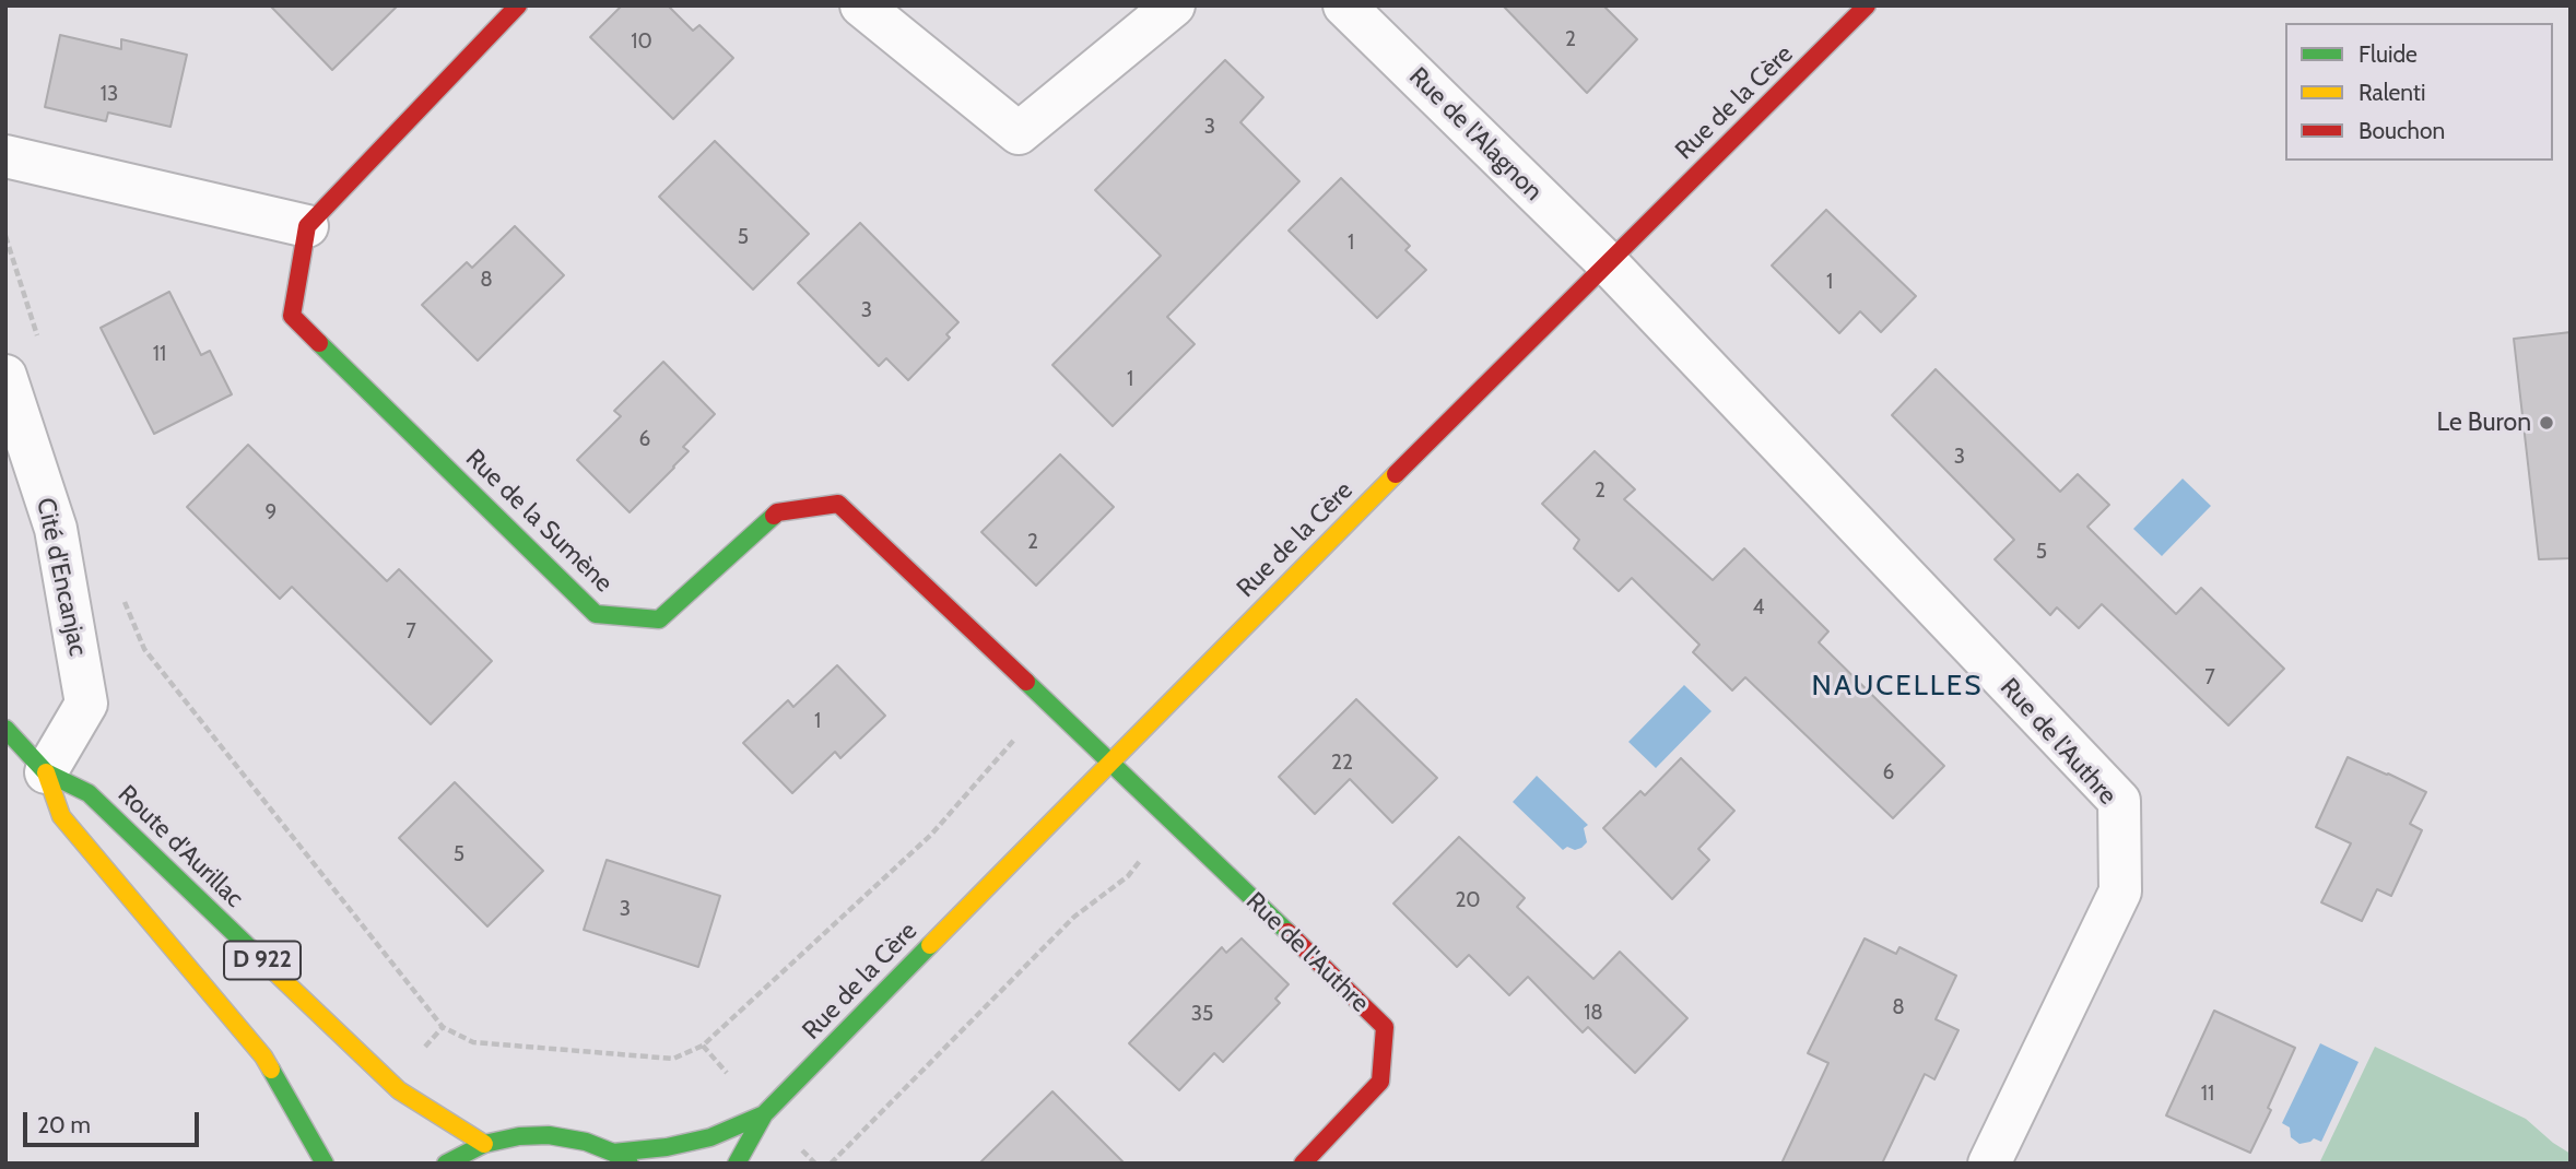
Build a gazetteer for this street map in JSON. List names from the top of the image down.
{
  "streets": {
    "street": [
      "Rue de la Cère",
      "Rue de l'Alagnon",
      "Rue de la Sumène",
      "Cité d'Encanjac",
      "Rue de l'Authre",
      "Route d'Aurillac",
      "D 922"
    ]
  },
  "crossings": [
    ["Rue de la Cère", "Rue de l'Alagnon"],
    ["Rue de la Cère", "Rue de la Sumène"],
    ["Rue de la Cère", "Rue de l'Authre"],
    ["Rue de l'Alagnon", "Rue de l'Authre"],
    ["Rue de la Sumène", "Rue de l'Authre"],
    ["Cité d'Encanjac", "Route d'Aurillac"]
  ],
  "districts": ["NAUCELLES"],
  "places": ["Le Buron"],
  "house_numbers": [
    "2",
    "10",
    "13",
    "3",
    "5",
    "1",
    "8",
    "1",
    "3",
    "11",
    "1",
    "6",
    "3",
    "2",
    "9",
    "2",
    "5",
    "4",
    "7",
    "7",
    "1",
    "22",
    "6",
    "5",
    "20",
    "3",
    "8",
    "18",
    "35",
    "11"
  ],
  "legend": ["Fluide", "Ralenti", "Bouchon"],
  "scale_bar": "20 m"
}
